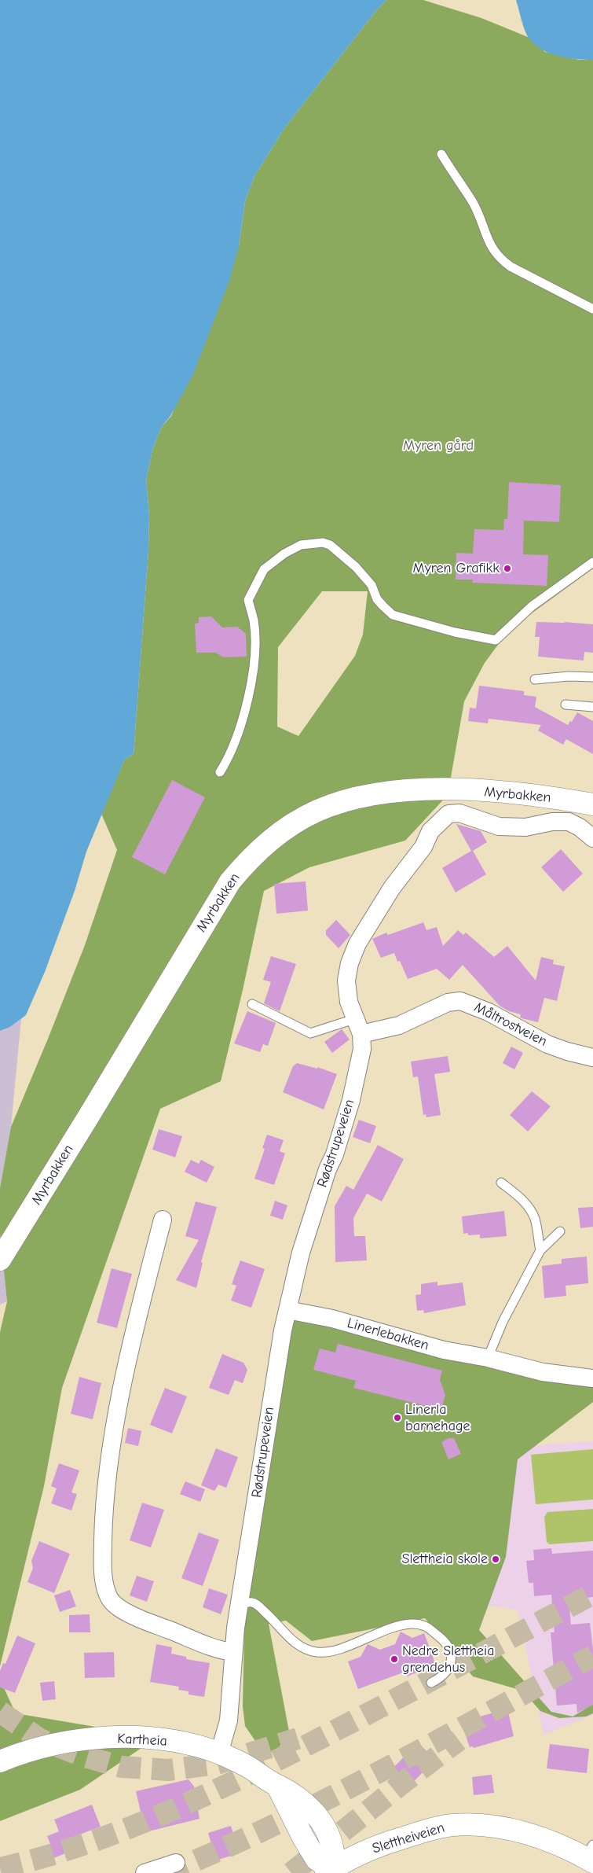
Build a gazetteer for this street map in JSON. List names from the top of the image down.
{
  "streets": {
    "street": [
      "Myrbakken",
      "Måltrostveien",
      "Rødstrupeveien",
      "Linerlebakken",
      "Kartheia",
      "Slettheiveien"
    ]
  },
  "crossings": [
    ["Måltrostveien", "Rødstrupeveien"],
    ["Rødstrupeveien", "Linerlebakken"],
    ["Rødstrupeveien", "Kartheia"],
    ["Kartheia", "Slettheiveien"]
  ],
  "parks": ["Myren gård"],
  "places": [
    "Myren Grafikk",
    "Linerla barnehage",
    "Slettheia skole",
    "Nedre Slettheia grendehus"
  ]
}
